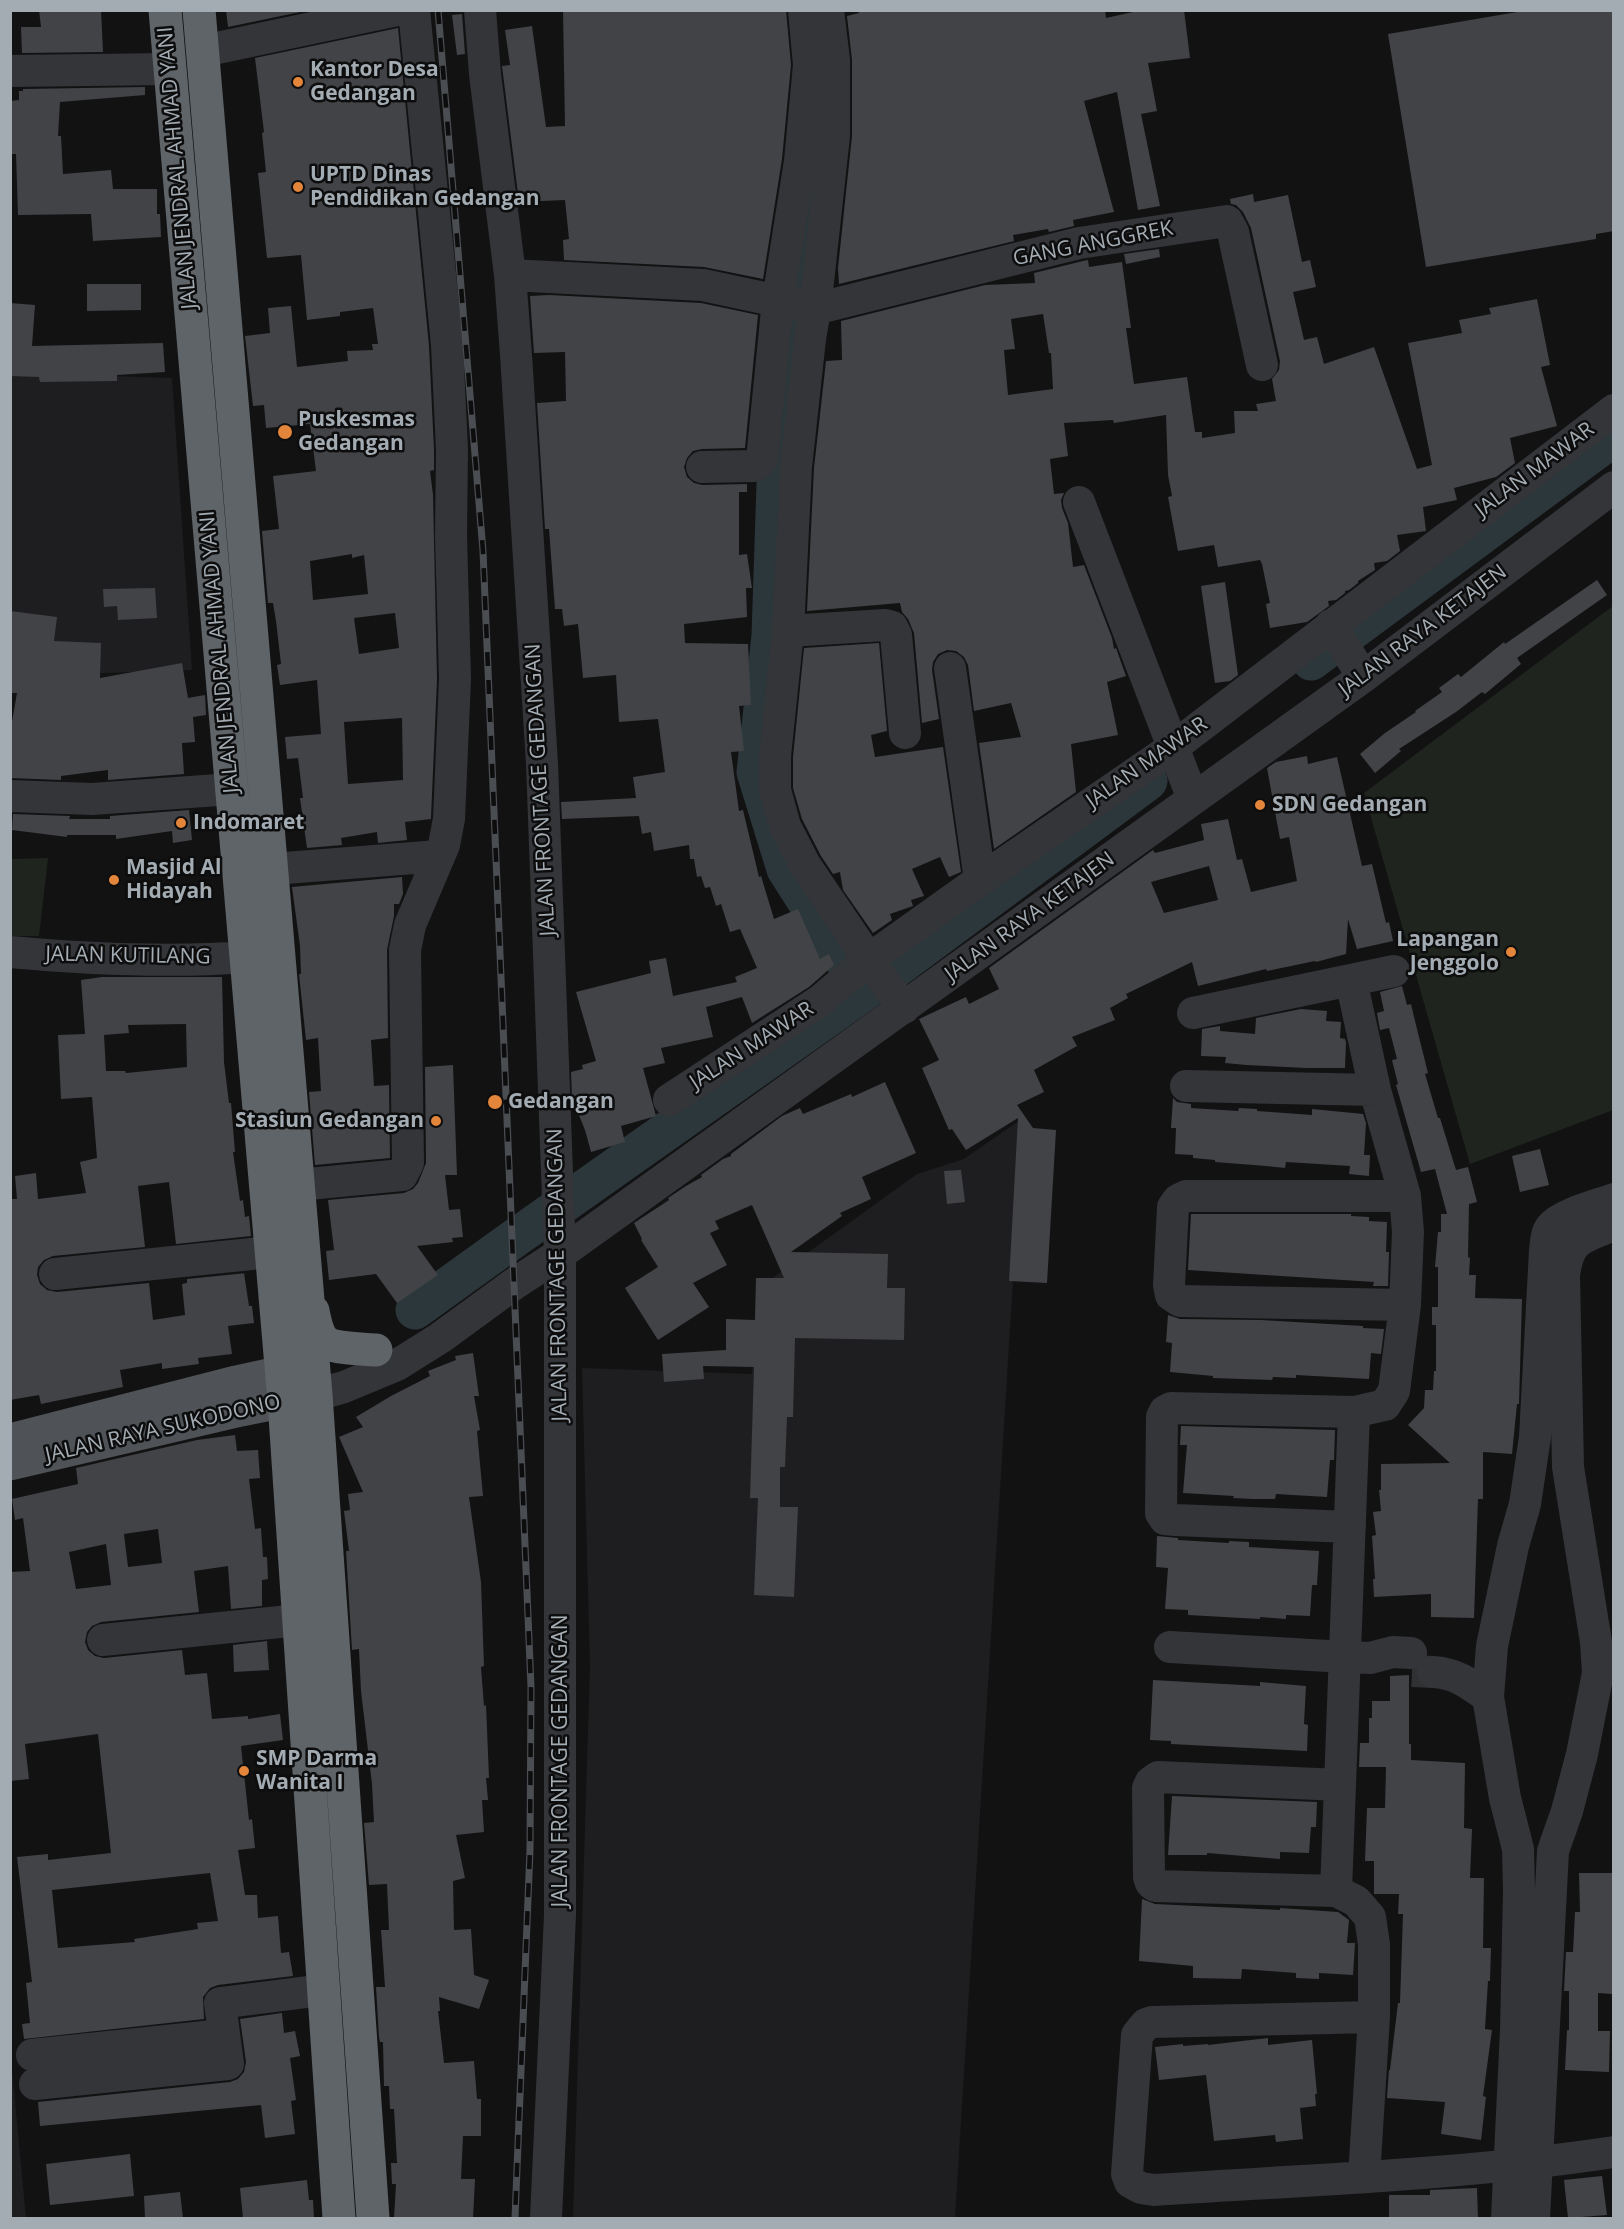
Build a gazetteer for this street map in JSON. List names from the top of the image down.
{
  "streets": {
    "highway": ["JALAN JENDRAL AHMAD YANI"],
    "main road": ["JALAN RAYA SUKODONO"],
    "street": [
      "GANG ANGGREK",
      "JALAN MAWAR",
      "JALAN RAYA KETAJEN",
      "JALAN FRONTAGE GEDANGAN",
      "JALAN KUTILANG"
    ]
  },
  "crossings": [
    ["JALAN JENDRAL AHMAD YANI", "JALAN RAYA KETAJEN"],
    ["JALAN JENDRAL AHMAD YANI", "JALAN KUTILANG"],
    ["JALAN JENDRAL AHMAD YANI", "JALAN RAYA SUKODONO"],
    ["JALAN MAWAR", "JALAN RAYA KETAJEN"],
    ["JALAN RAYA KETAJEN", "JALAN FRONTAGE GEDANGAN"],
    ["JALAN RAYA KETAJEN", "JALAN RAYA SUKODONO"]
  ],
  "places": [
    "Kantor Desa Gedangan",
    "UPTD Dinas Pendidikan Gedangan",
    "Puskesmas Gedangan",
    "SDN Gedangan",
    "Indomaret",
    "Masjid Al Hidayah",
    "Lapangan Jenggolo",
    "Gedangan",
    "Stasiun Gedangan",
    "SMP Darma Wanita I"
  ]
}
